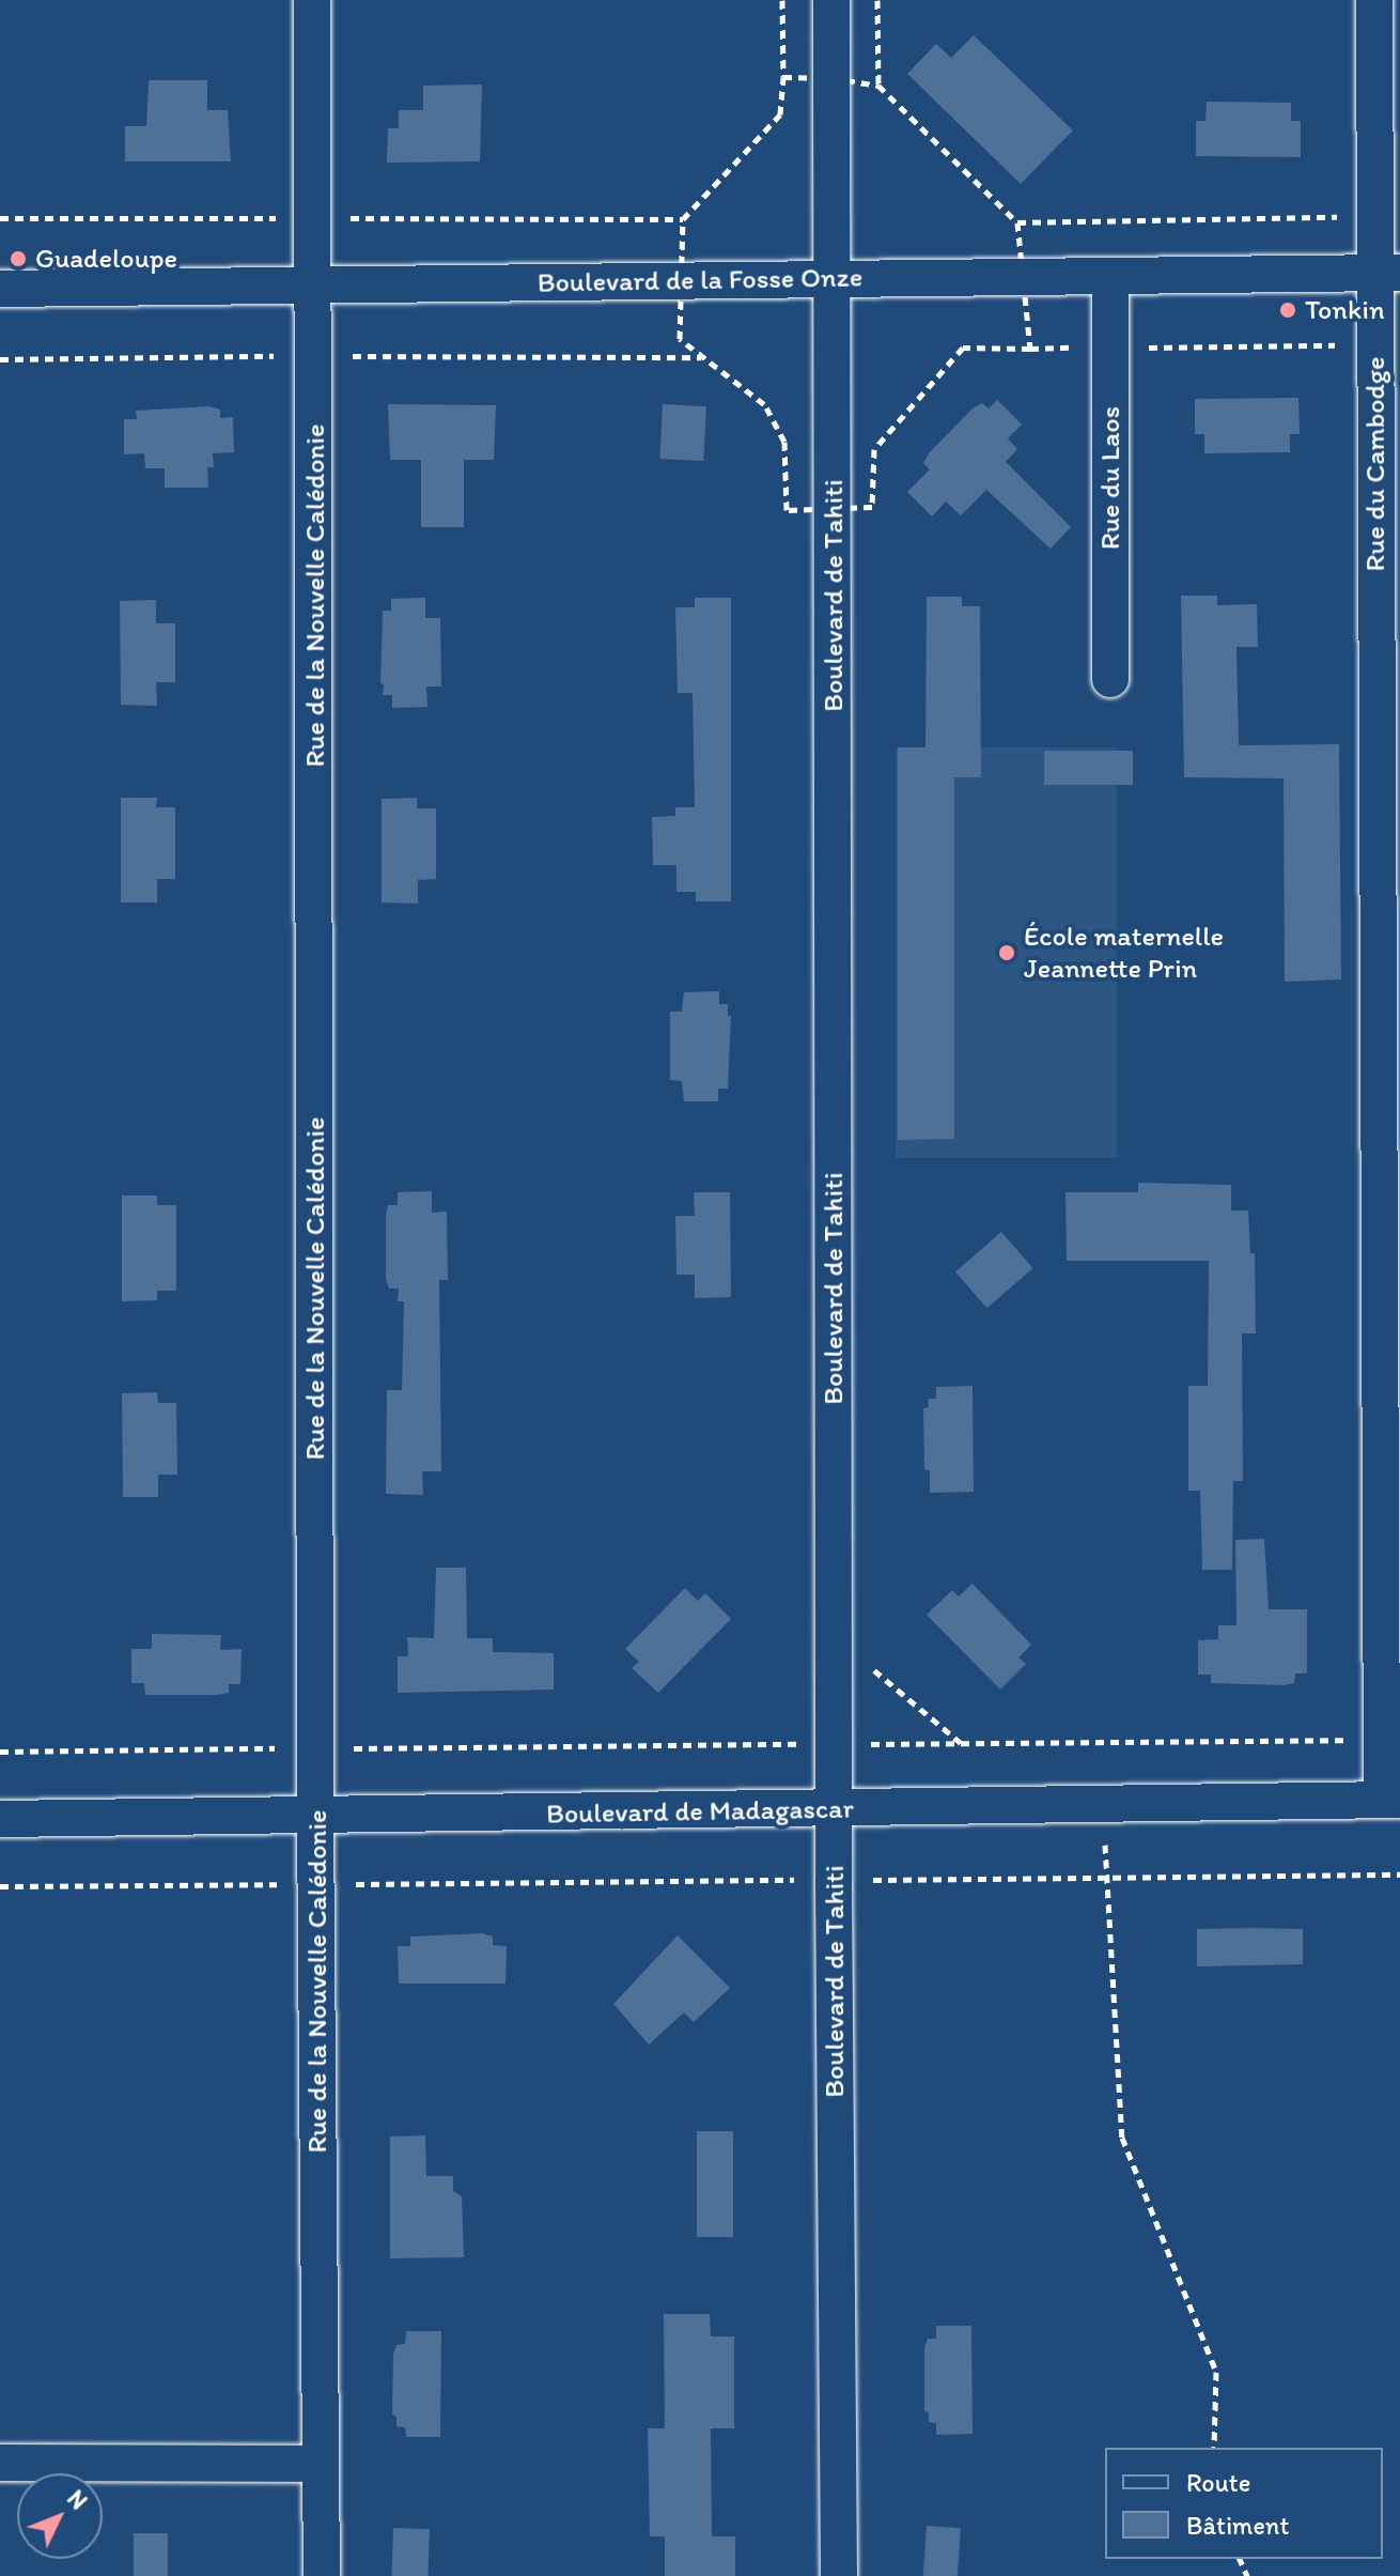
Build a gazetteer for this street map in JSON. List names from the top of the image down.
{
  "streets": {
    "street": [
      "Boulevard de la Fosse Onze",
      "Rue du Cambodge",
      "Rue du Laos",
      "Rue de la Nouvelle Calédonie",
      "Boulevard de Tahiti",
      "Boulevard de Madagascar"
    ]
  },
  "crossings": [
    ["Boulevard de la Fosse Onze", "Rue du Cambodge"],
    ["Boulevard de la Fosse Onze", "Rue du Laos"],
    ["Boulevard de la Fosse Onze", "Rue de la Nouvelle Calédonie"],
    ["Boulevard de la Fosse Onze", "Boulevard de Tahiti"],
    ["Rue du Cambodge", "Boulevard de Madagascar"],
    ["Rue de la Nouvelle Calédonie", "Boulevard de Madagascar"],
    ["Boulevard de Tahiti", "Boulevard de Madagascar"]
  ],
  "places": ["Guadeloupe", "Tonkin", "École maternelle Jeannette Prin"],
  "legend": ["Route", "Bâtiment"],
  "north": "top right"
}
